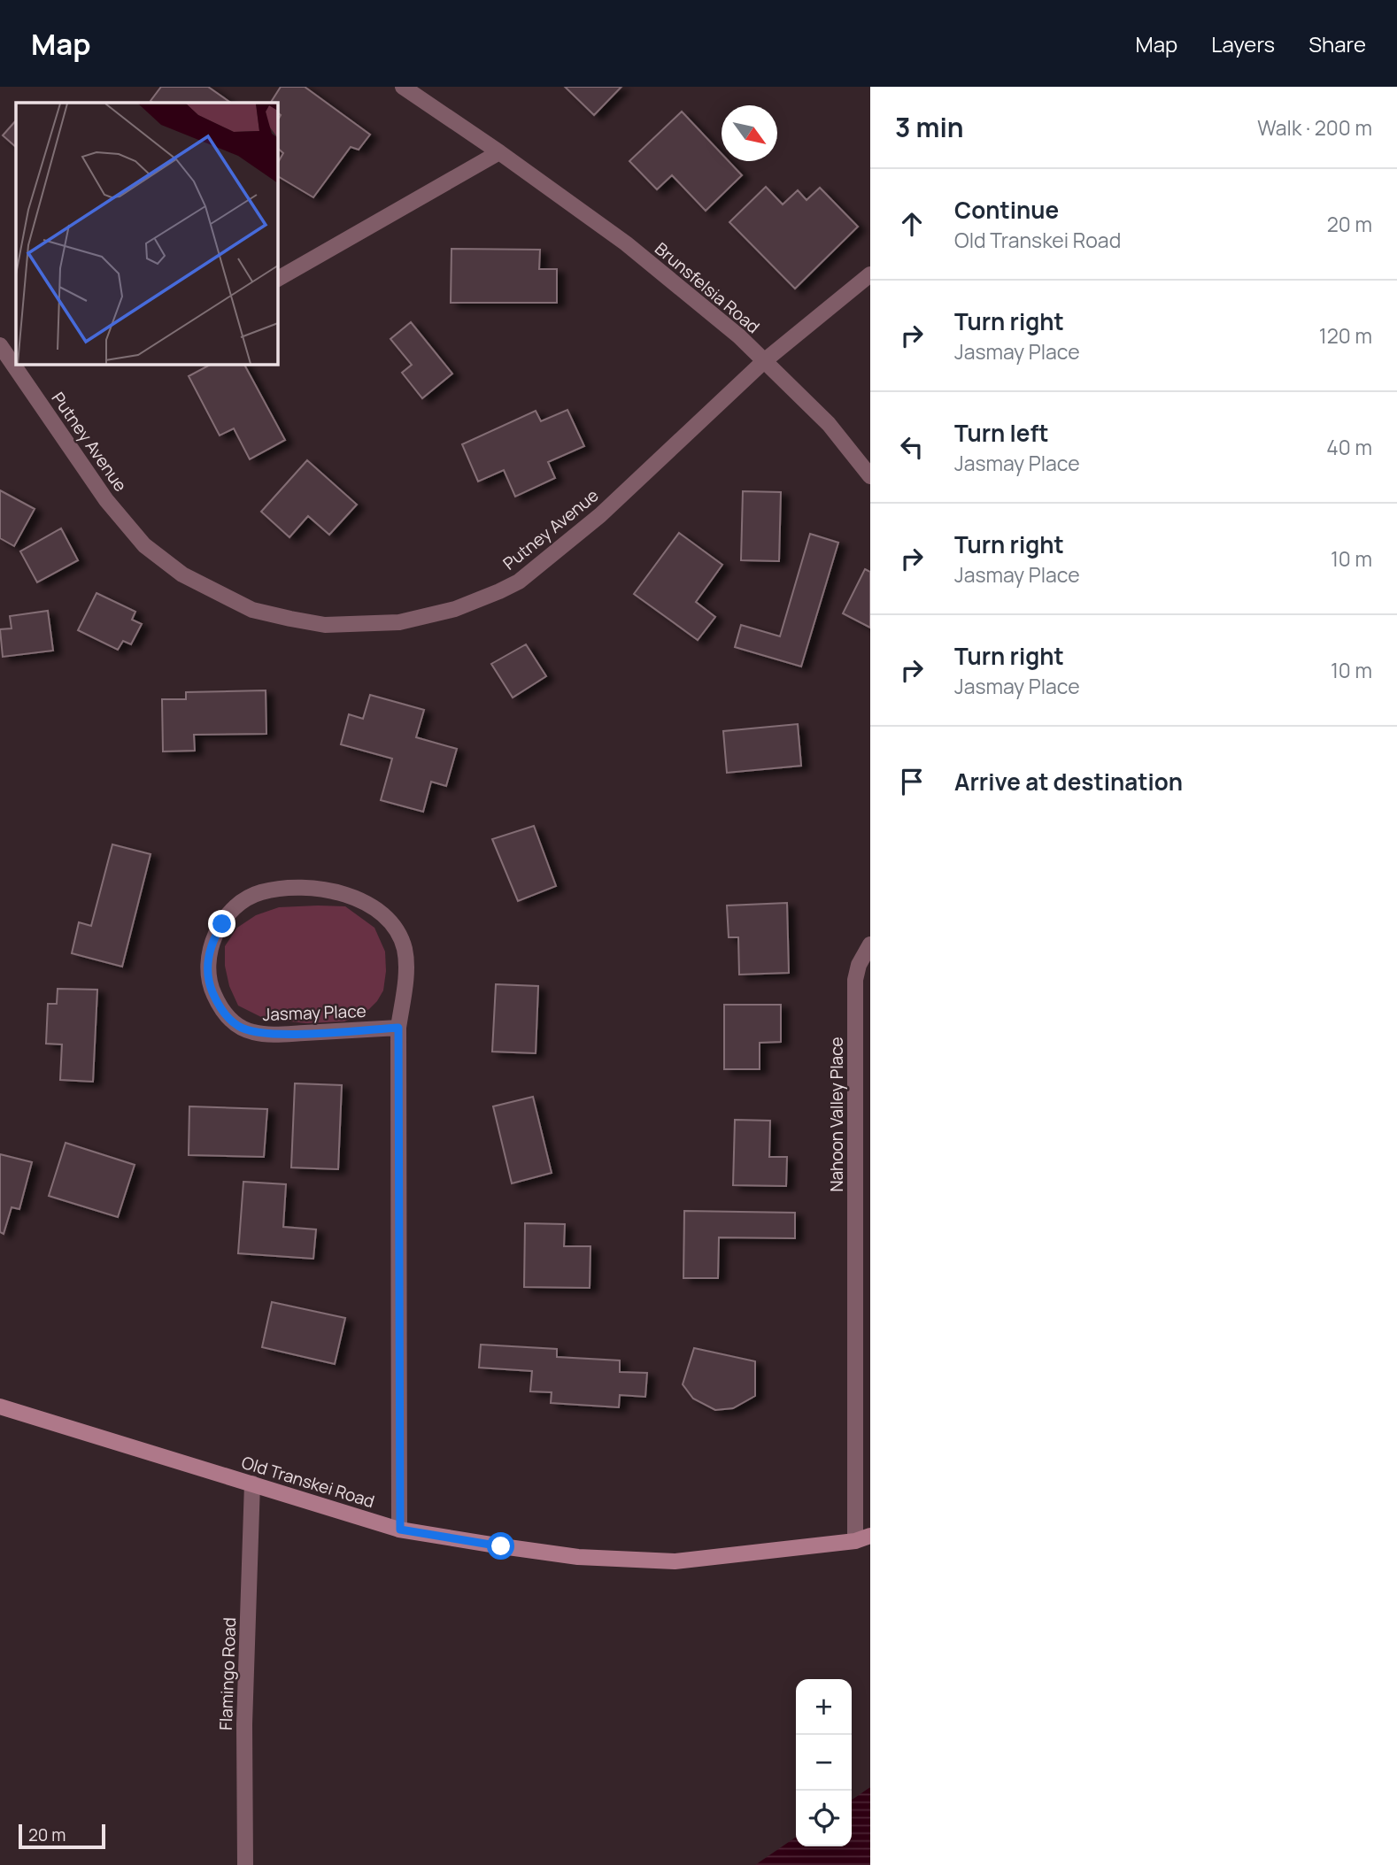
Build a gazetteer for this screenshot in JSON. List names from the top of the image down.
{
  "streets": {
    "main road": ["Old Transkei Road"],
    "street": [
      "Brunsfelsia Road",
      "Putney Avenue",
      "Jasmay Place",
      "Nahoon Valley Place",
      "Flamingo Road"
    ]
  },
  "crossings": [
    ["Brunsfelsia Road", "Putney Avenue"],
    ["Jasmay Place", "Old Transkei Road"],
    ["Nahoon Valley Place", "Old Transkei Road"],
    ["Old Transkei Road", "Flamingo Road"]
  ],
  "scale_bar": "20 m",
  "north": "bottom right",
  "page": {
    "header": "Map",
    "nav": ["Map", "Layers", "Share"],
    "heading": ["3 min", "Walk · 200 m"],
    "list": [
      ["Continue", "Old Transkei Road", "20 m"],
      ["Turn right", "Jasmay Place", "120 m"],
      ["Turn left", "Jasmay Place", "40 m"],
      ["Turn right", "Jasmay Place", "10 m"],
      ["Turn right", "Jasmay Place", "10 m"],
      "Arrive at destination"
    ],
    "map_buttons": ["+", "−"],
    "scale": "20 m"
  }
}
